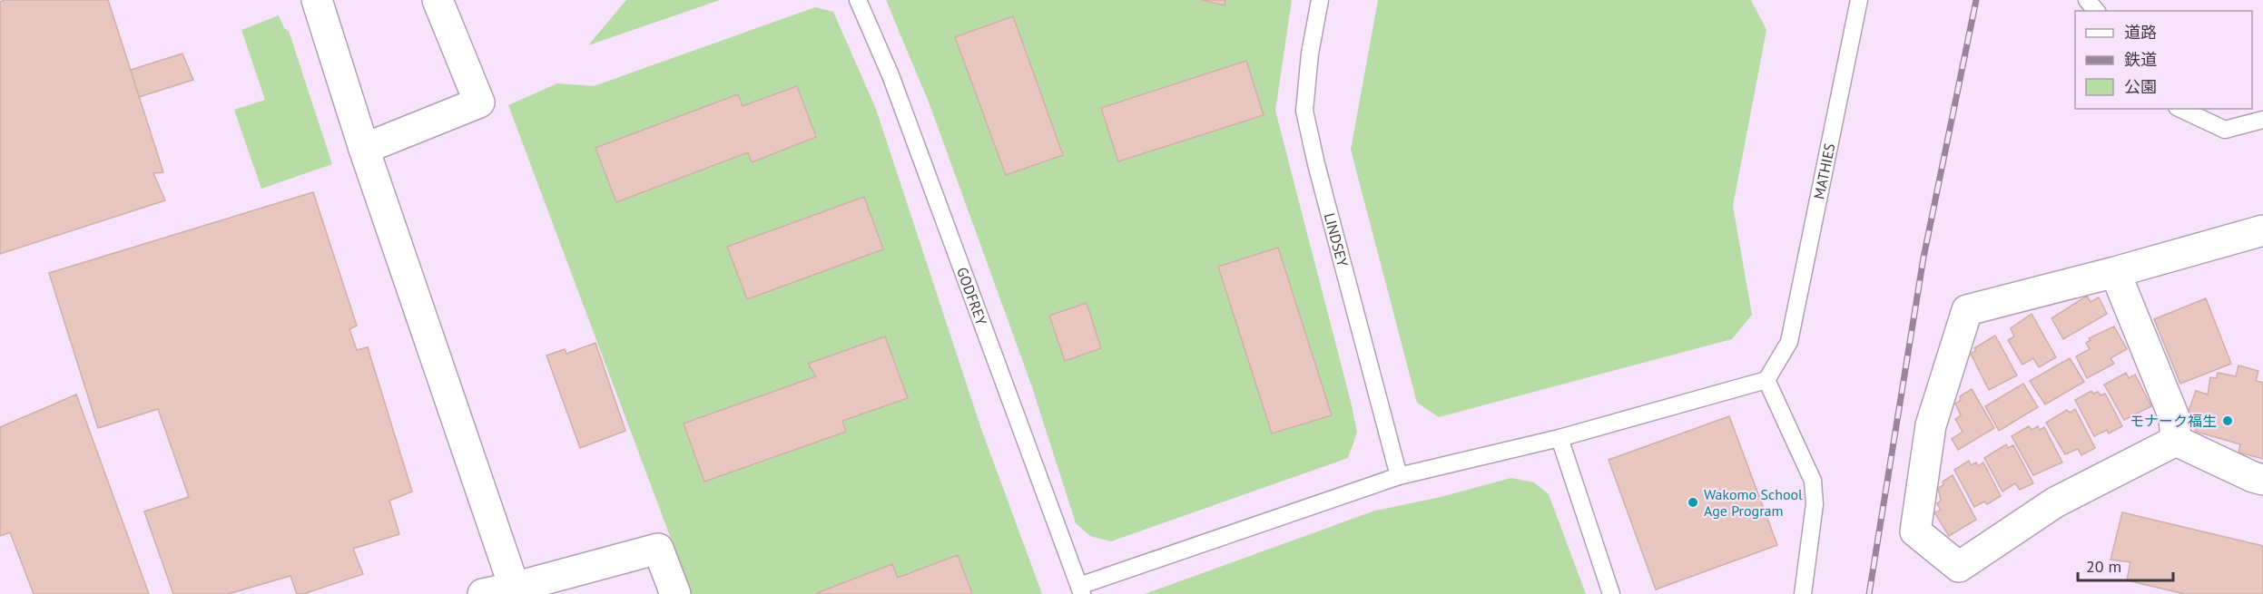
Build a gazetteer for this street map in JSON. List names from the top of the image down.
{
  "streets": {
    "lane": ["MATHIES", "LINDSEY", "GODFREY"]
  },
  "places": ["モナーク福生", "Wakomo School Age Program"],
  "legend": ["道路", "鉄道", "公園"],
  "scale_bar": "20 m"
}
